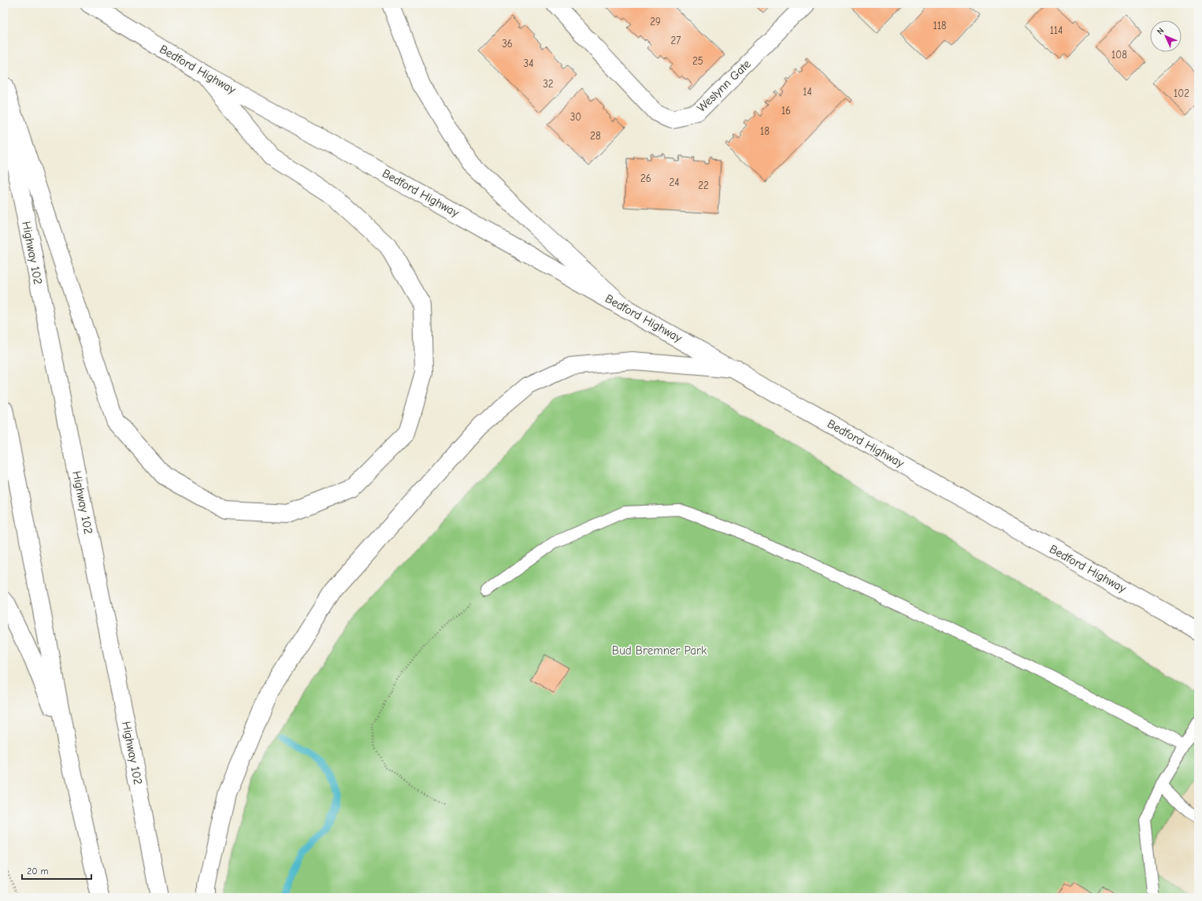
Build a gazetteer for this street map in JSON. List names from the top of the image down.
{
  "streets": {
    "main road": ["Bedford Highway", "Weslynn Gate", "Highway 102"]
  },
  "parks": ["Bud Bremner Park"],
  "house_numbers": [
    "29",
    "118",
    "114",
    "27",
    "36",
    "108",
    "25",
    "34",
    "32",
    "14",
    "102",
    "16",
    "30",
    "18",
    "28",
    "26",
    "24",
    "22"
  ],
  "scale_bar": "20 m",
  "north": "top left"
}
